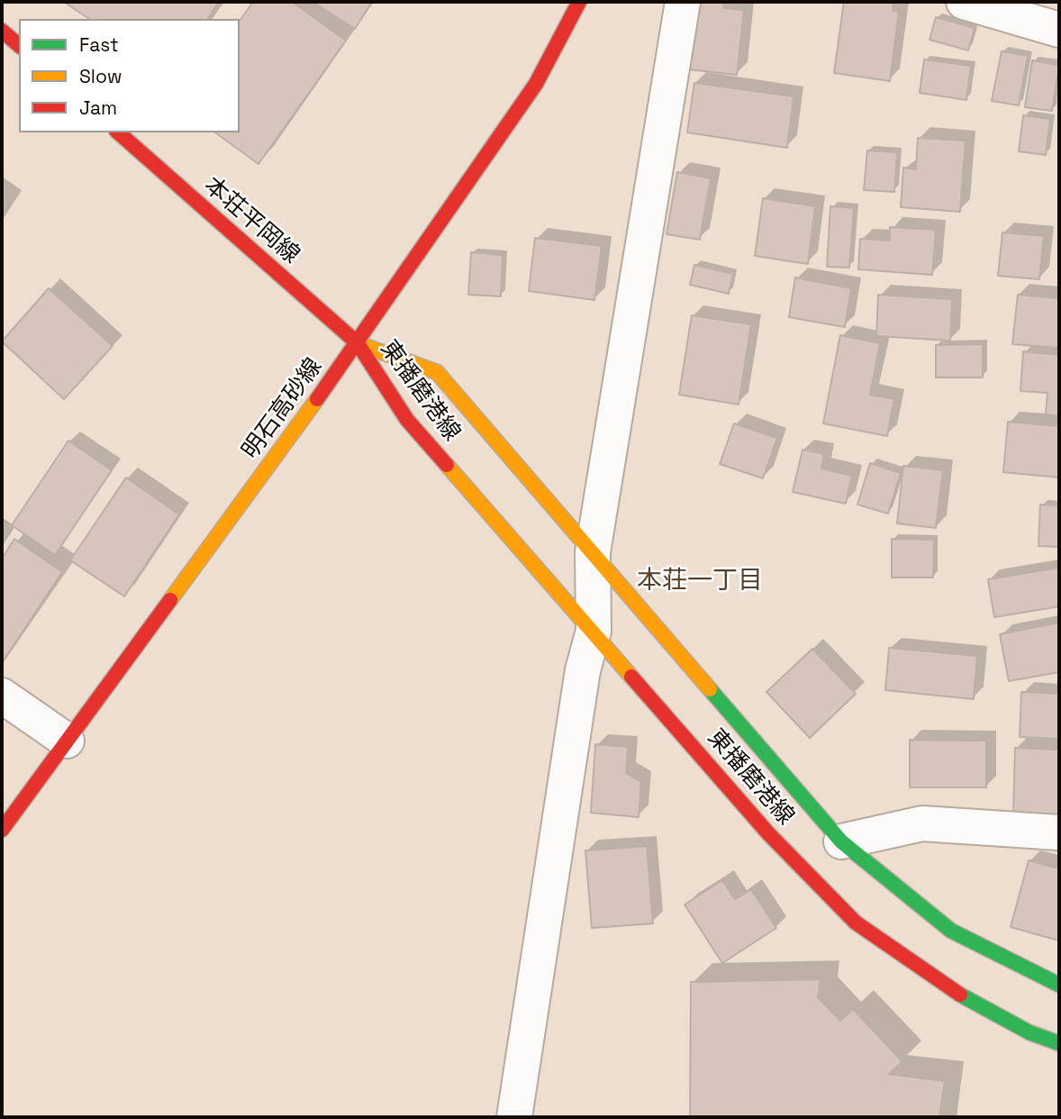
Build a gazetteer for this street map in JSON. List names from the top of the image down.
{
  "streets": {
    "main road": ["本荘平岡線", "東播磨港線", "明石高砂線"]
  },
  "crossings": [
    ["本荘平岡線", "東播磨港線"],
    ["本荘平岡線", "明石高砂線"],
    ["東播磨港線", "明石高砂線"]
  ],
  "districts": ["本荘一丁目"],
  "legend": ["Fast", "Slow", "Jam"]
}
